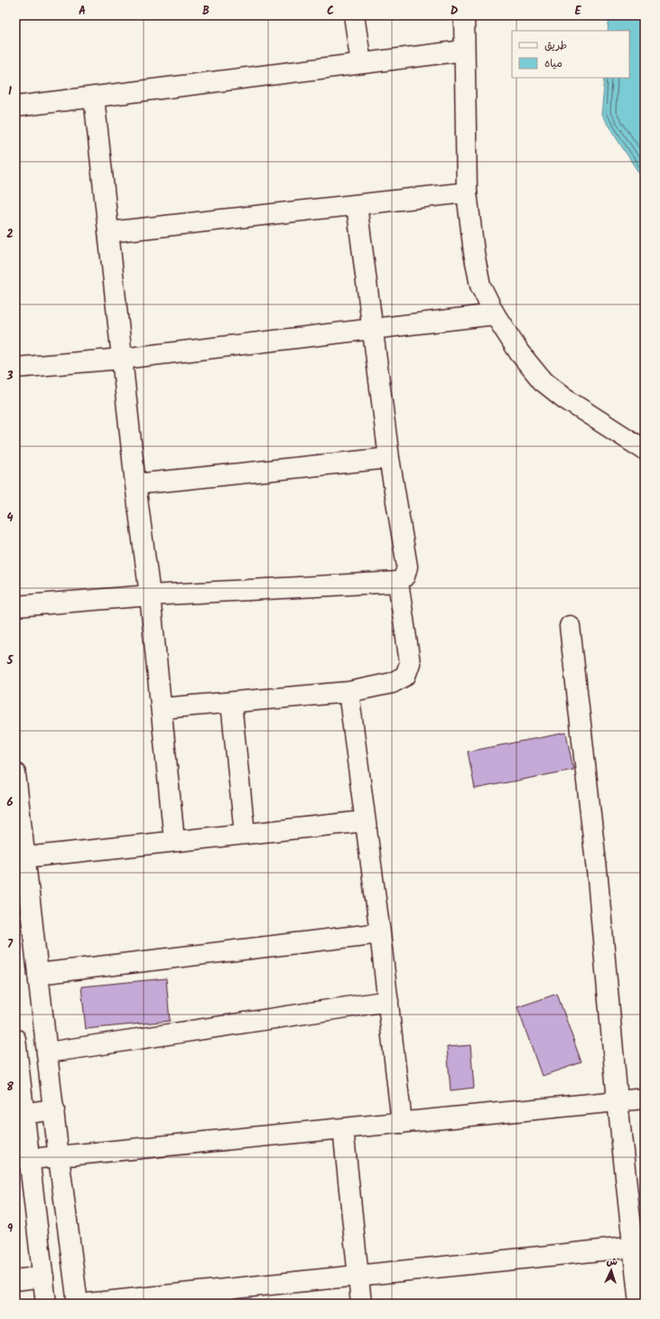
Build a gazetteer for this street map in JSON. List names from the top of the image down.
{
  "legend": ["طريق", "مياه"],
  "north": "top",
  "grid": {
    "columns": [
      "A",
      "B",
      "C",
      "D",
      "E"
    ],
    "rows": [
      "1",
      "2",
      "3",
      "4",
      "5",
      "6",
      "7",
      "8",
      "9"
    ]
  }
}
